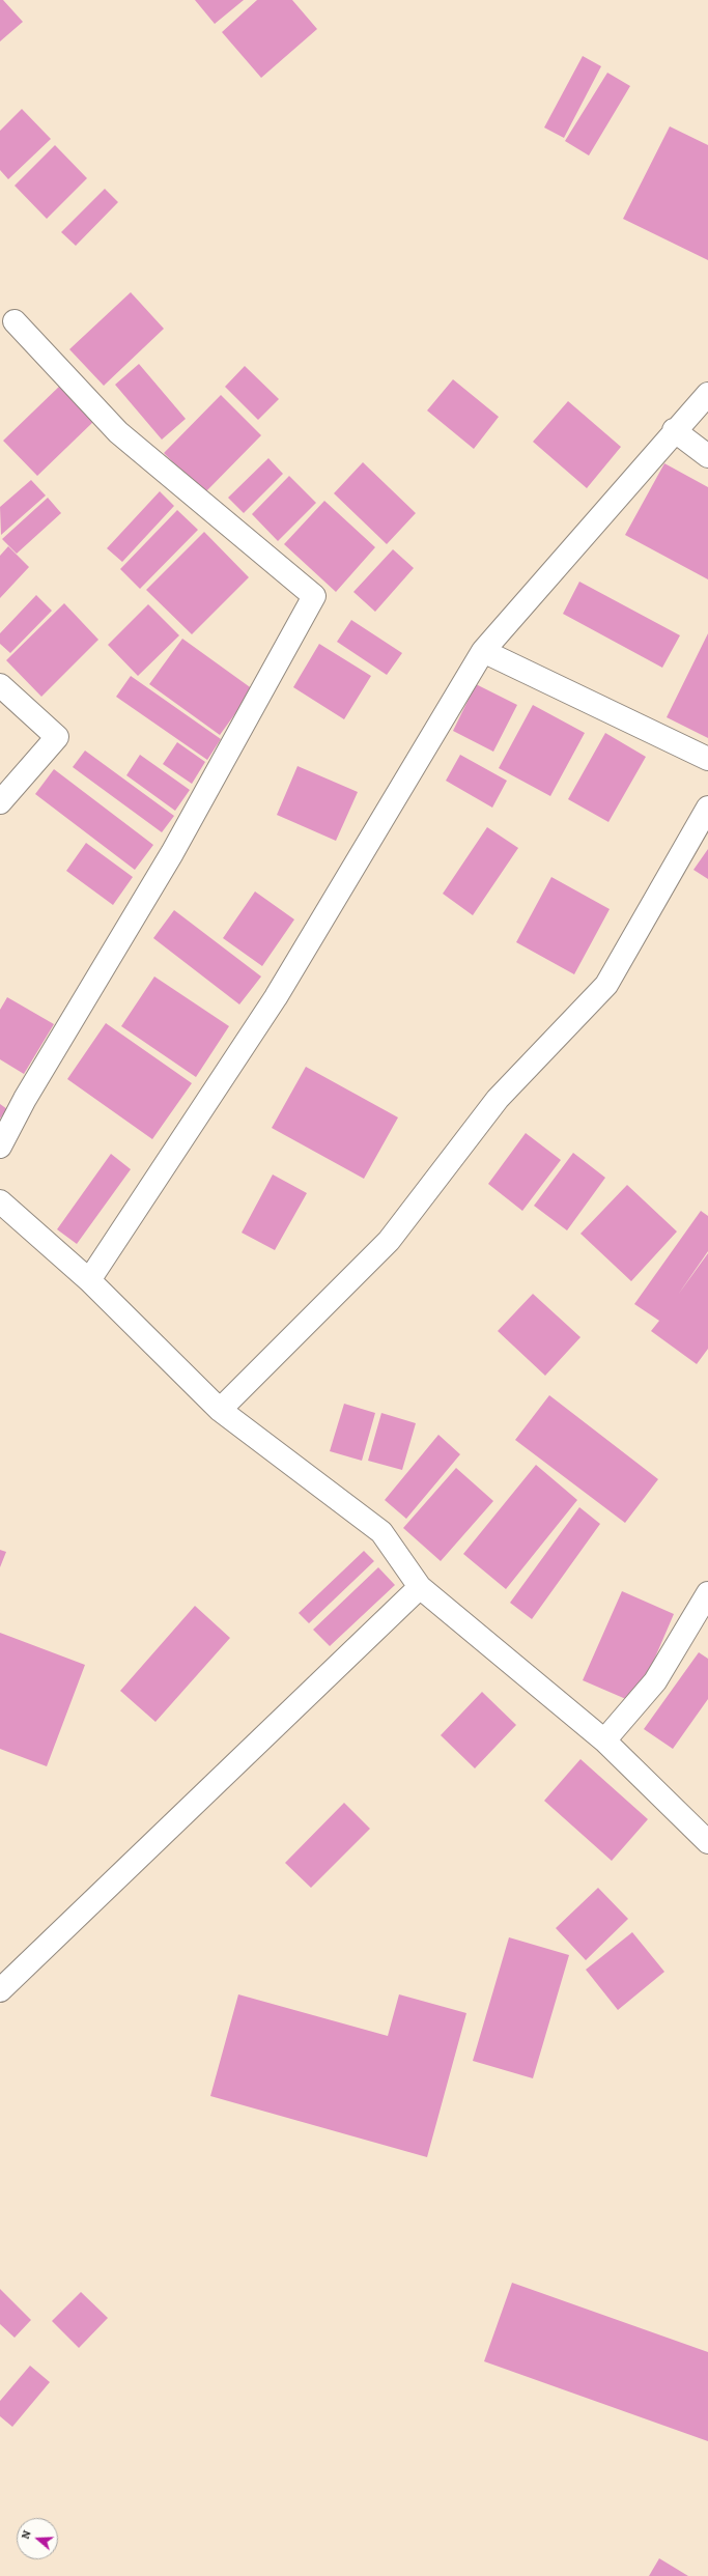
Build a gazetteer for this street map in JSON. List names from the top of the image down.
{
  "north": "left"
}
